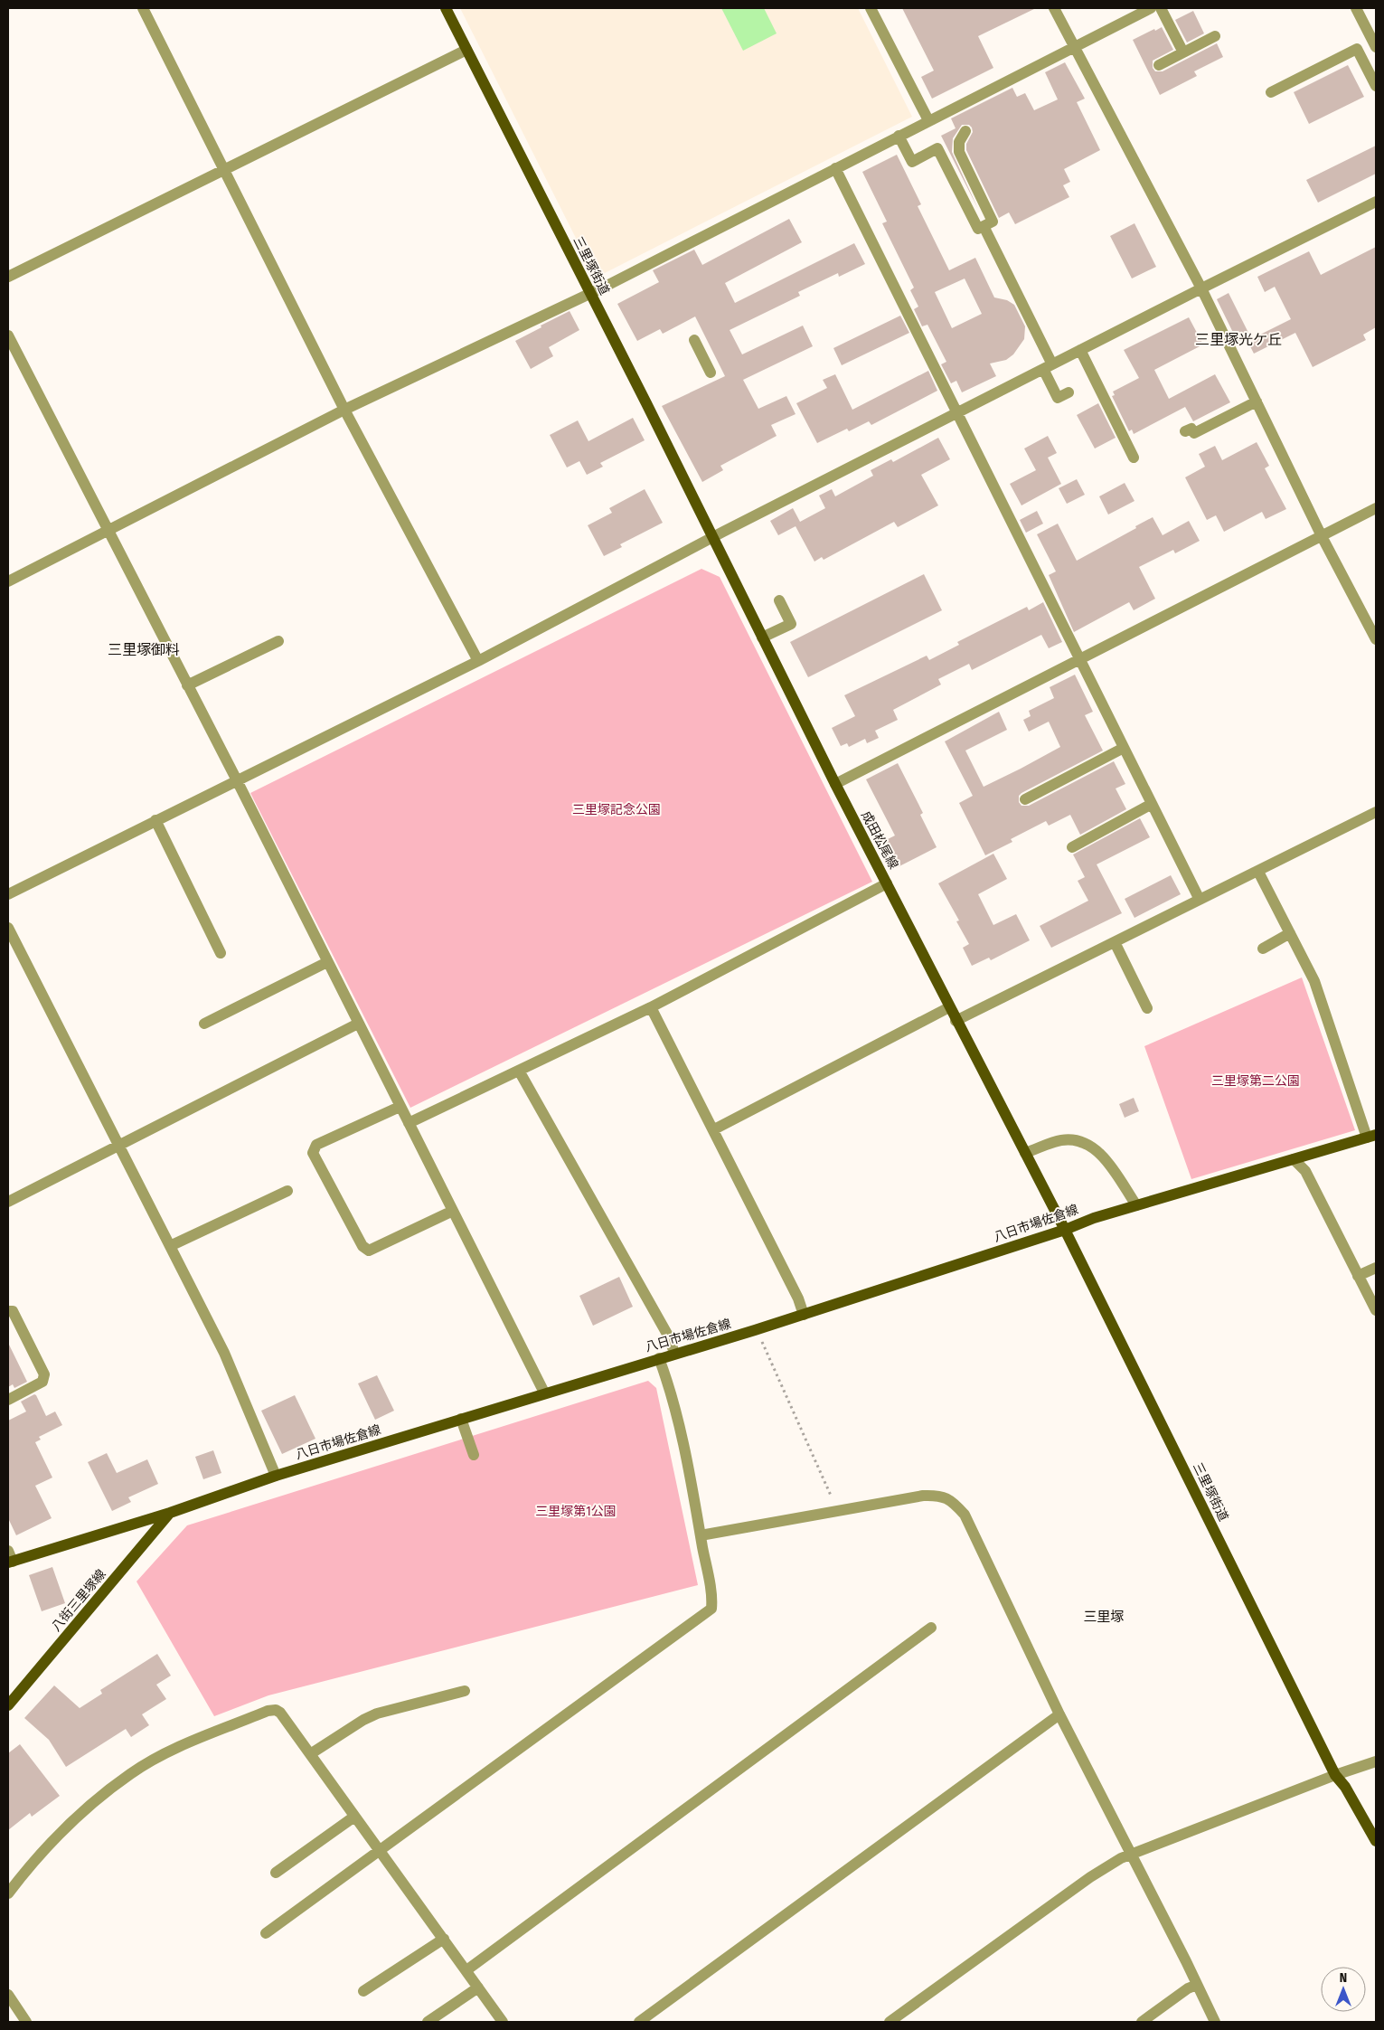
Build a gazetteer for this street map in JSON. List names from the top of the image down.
{
  "streets": {
    "main road": [
      "三里塚街道",
      "成田松尾線",
      "八日市場佐倉線",
      "八街三里塚線"
    ]
  },
  "crossings": [
    ["三里塚街道", "成田松尾線"],
    ["三里塚街道", "八日市場佐倉線"],
    ["八日市場佐倉線", "八街三里塚線"]
  ],
  "districts": ["三里塚光ケ丘", "三里塚御料", "三里塚"],
  "parks": ["三里塚記念公園", "三里塚第二公園", "三里塚第1公園"],
  "north": "top"
}
